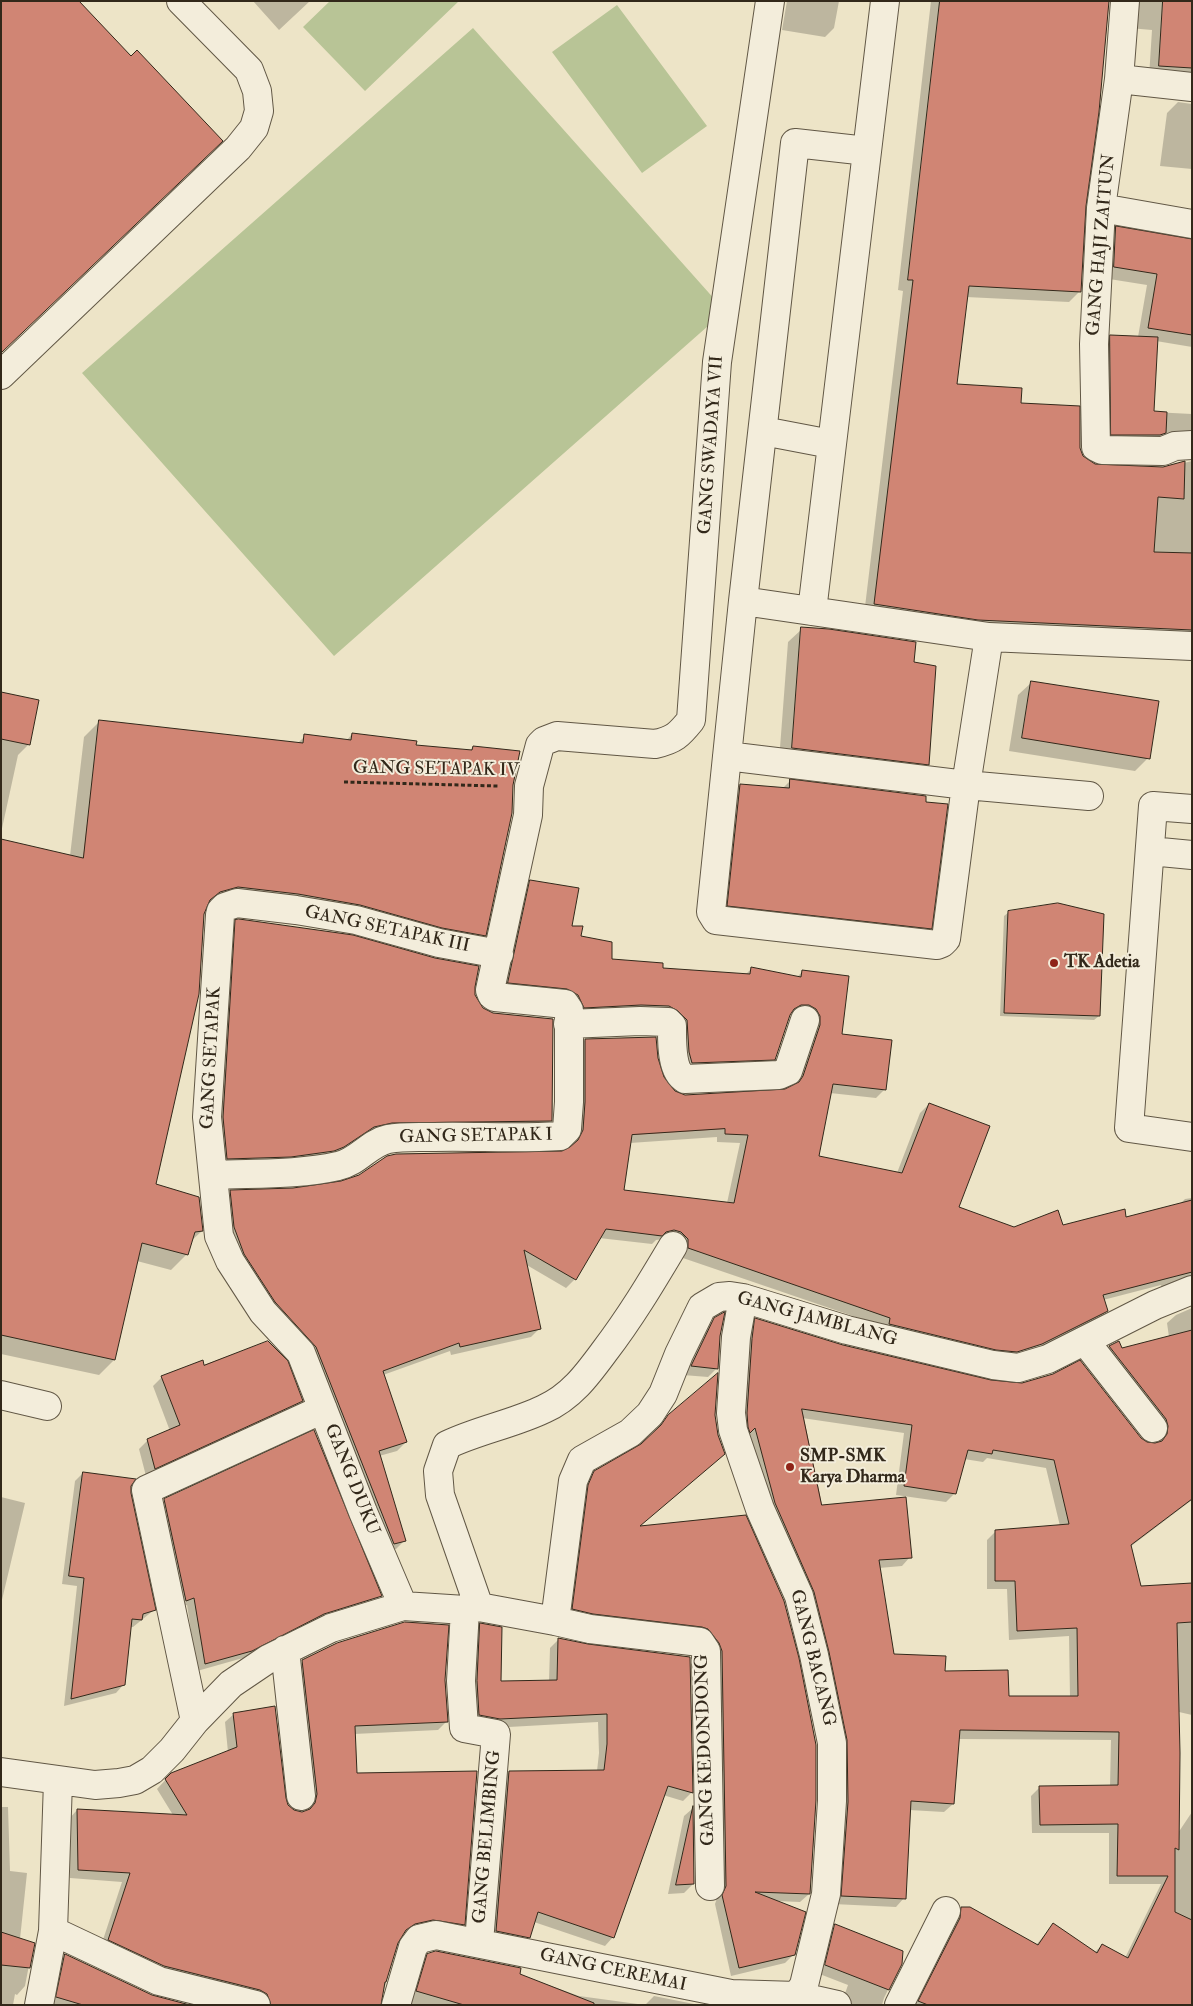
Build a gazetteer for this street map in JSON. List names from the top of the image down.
{
  "streets": {
    "street": [
      "GANG HAJI ZAITUN",
      "GANG SWADAYA VII",
      "GANG SETAPAK III",
      "GANG SETAPAK",
      "GANG SETAPAK I",
      "GANG JAMBLANG",
      "GANG DUKU",
      "GANG BACANG",
      "GANG KEDONDONG",
      "GANG BELIMBING",
      "GANG CEREMAI"
    ],
    "path": ["GANG SETAPAK IV"]
  },
  "crossings": [
    ["GANG SWADAYA VII", "GANG SETAPAK I"],
    ["GANG SETAPAK IV", "GANG SETAPAK I"],
    ["GANG SETAPAK III", "GANG SETAPAK"],
    ["GANG SETAPAK III", "GANG SETAPAK I"],
    ["GANG SETAPAK", "GANG SETAPAK I"],
    ["GANG SETAPAK", "GANG DUKU"],
    ["GANG JAMBLANG", "GANG BACANG"],
    ["GANG JAMBLANG", "GANG KEDONDONG"],
    ["GANG BACANG", "GANG CEREMAI"],
    ["GANG BELIMBING", "GANG CEREMAI"]
  ],
  "places": ["TK Adetia", "SMP-SMK Karya Dharma"]
}
